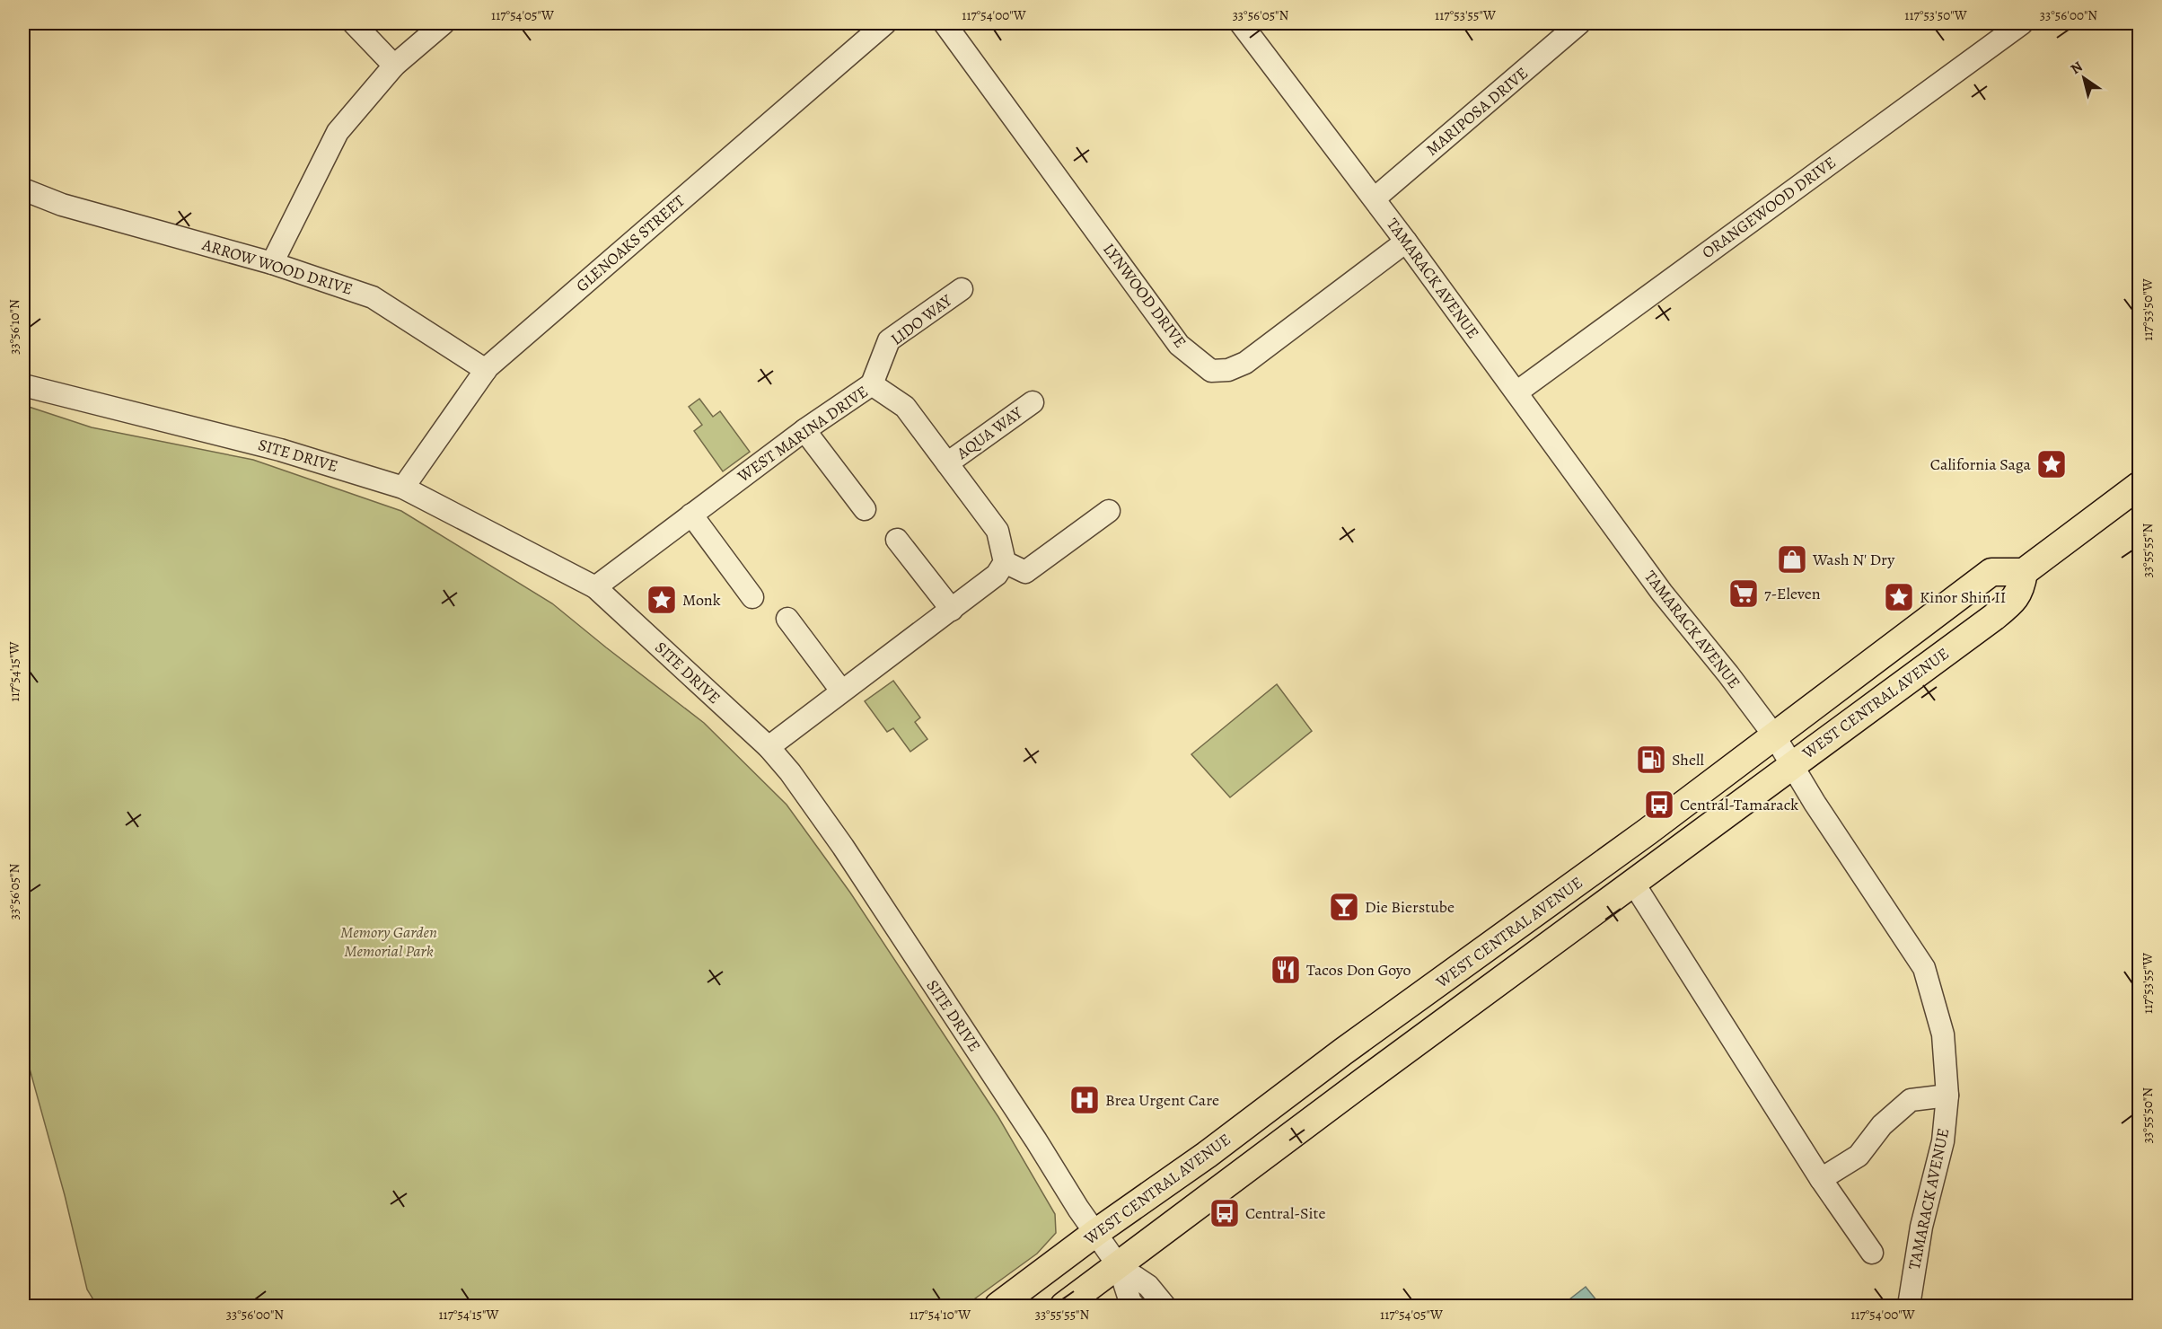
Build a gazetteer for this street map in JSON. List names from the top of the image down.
{
  "streets": {
    "main road": ["WEST CENTRAL AVENUE"],
    "street": [
      "MARIPOSA DRIVE",
      "ORANGEWOOD DRIVE",
      "GLENOAKS STREET",
      "ARROW WOOD DRIVE",
      "TAMARACK AVENUE",
      "LYNWOOD DRIVE",
      "LIDO WAY",
      "AQUA WAY",
      "WEST MARINA DRIVE",
      "SITE DRIVE"
    ]
  },
  "crossings": [
    ["MARIPOSA DRIVE", "TAMARACK AVENUE"],
    ["ORANGEWOOD DRIVE", "TAMARACK AVENUE"],
    ["GLENOAKS STREET", "ARROW WOOD DRIVE"],
    ["GLENOAKS STREET", "SITE DRIVE"],
    ["TAMARACK AVENUE", "LYNWOOD DRIVE"],
    ["TAMARACK AVENUE", "WEST CENTRAL AVENUE"],
    ["LIDO WAY", "WEST MARINA DRIVE"],
    ["AQUA WAY", "WEST MARINA DRIVE"],
    ["WEST MARINA DRIVE", "SITE DRIVE"],
    ["SITE DRIVE", "WEST CENTRAL AVENUE"]
  ],
  "parks": ["Memory Garden Memorial Park"],
  "places": {
    "place": ["California Saga", "Kinor Shin II", "Monk"],
    "shop": ["Wash N' Dry"],
    "supermarket": ["7-Eleven"],
    "fuel station": ["Shell"],
    "bus stop": ["Central-Tamarack", "Central-Site"],
    "bar": ["Die Bierstube"],
    "restaurant": ["Tacos Don Goyo"],
    "hospital": ["Brea Urgent Care"]
  },
  "north": "top left",
  "coordinates": [
    "117°54'05\"W",
    "117°54'00\"W",
    "33°56'05\"N",
    "117°53'55\"W",
    "117°53'50\"W",
    "33°56'00\"N",
    "33°56'10\"N",
    "33°55'55\"N",
    "117°54'15\"W",
    "33°55'50\"N",
    "117°54'10\"W"
  ]
}
